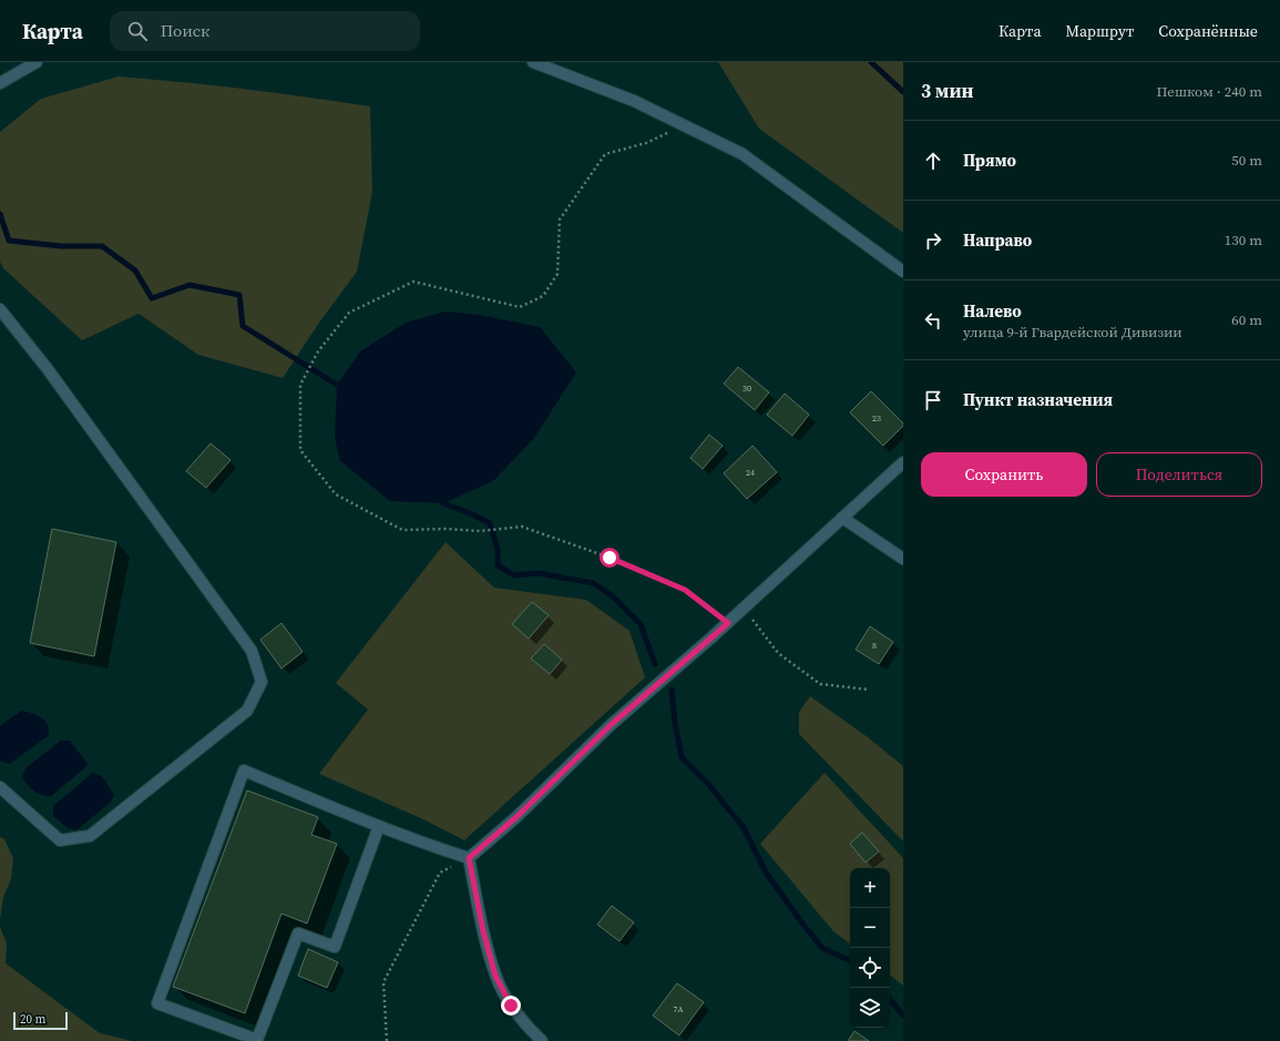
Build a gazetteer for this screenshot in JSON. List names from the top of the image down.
{
  "house_numbers": [
    "30",
    "23",
    "24",
    "8",
    "7А"
  ],
  "scale_bar": "20 m",
  "page": {
    "header": "Карта",
    "search": "Поиск",
    "nav": ["Карта", "Маршрут", "Сохранённые"],
    "heading": ["3 мин", "Пешком · 240 m"],
    "list": [
      ["Прямо", "50 m"],
      ["Направо", "130 m"],
      ["Налево", "улица 9-й Гвардейской Дивизии", "60 m"],
      "Пункт назначения"
    ],
    "buttons": ["Сохранить", "Поделиться"],
    "map_buttons": ["+", "−"],
    "scale": "20 m"
  }
}
